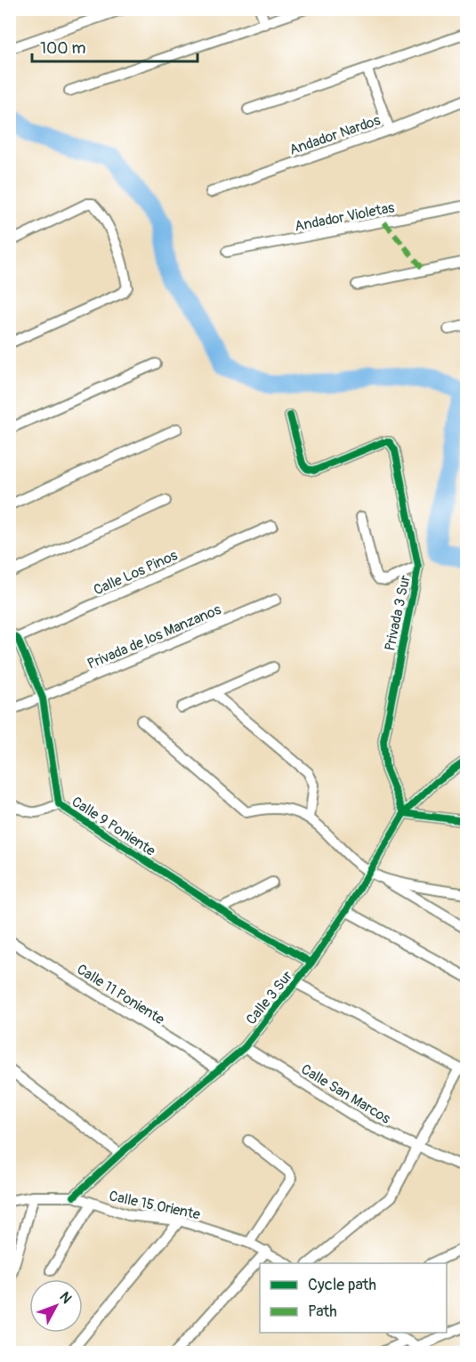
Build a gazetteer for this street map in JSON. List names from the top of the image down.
{
  "streets": {
    "street": [
      "Andador Nardos",
      "Andador Violetas",
      "Calle Los Pinos",
      "Privada 3 Sur",
      "Privada de los Manzanos",
      "Calle 9 Poniente",
      "Calle 11 Poniente",
      "Calle 3 Sur",
      "Calle San Marcos",
      "Calle 15 Oriente"
    ]
  },
  "crossings": [
    ["Calle Los Pinos", "Calle 9 Poniente"],
    ["Privada 3 Sur", "Calle 3 Sur"],
    ["Privada de los Manzanos", "Calle 9 Poniente"],
    ["Calle 9 Poniente", "Calle 3 Sur"],
    ["Calle 11 Poniente", "Calle 3 Sur"],
    ["Calle 3 Sur", "Calle San Marcos"],
    ["Calle 3 Sur", "Calle 15 Oriente"]
  ],
  "legend": ["Cycle path", "Path"],
  "scale_bar": "100 m",
  "north": "top right"
}
